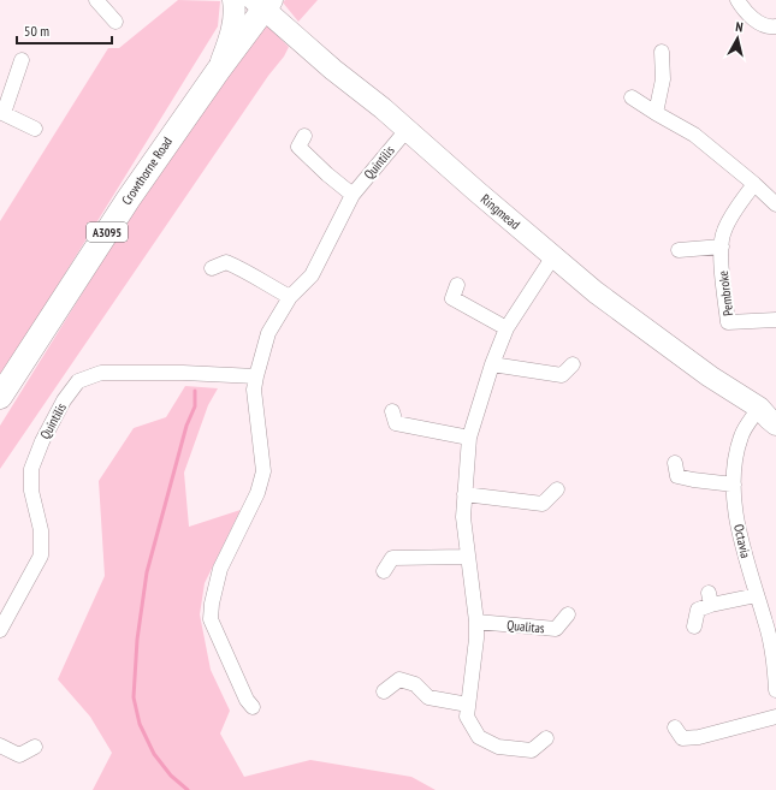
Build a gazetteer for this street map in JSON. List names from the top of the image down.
{
  "streets": {
    "main road": ["Crowthorne Road", "A3095"],
    "street": [
      "Quintilis",
      "Ringmead",
      "Pembroke",
      "Octavia",
      "Qualitas"
    ]
  },
  "crossings": [
    ["Quintilis", "Ringmead"],
    ["Crowthorne Road", "Ringmead"],
    ["Ringmead", "Octavia"]
  ],
  "scale_bar": "50 m",
  "north": "top"
}
